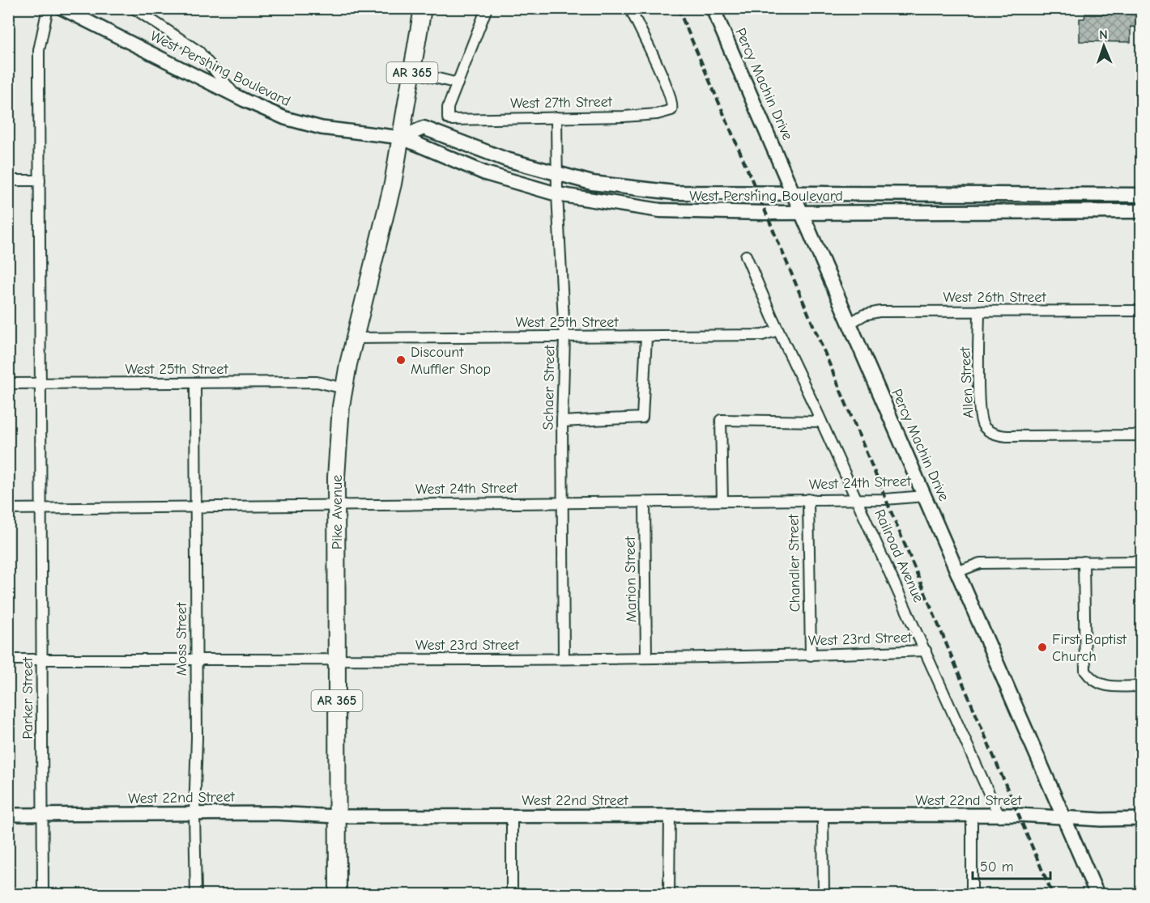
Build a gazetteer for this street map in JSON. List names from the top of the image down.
{
  "streets": {
    "main road": [
      "West Pershing Boulevard",
      "AR 365",
      "Percy Machin Drive",
      "Pike Avenue"
    ],
    "street": [
      "West 27th Street",
      "West 26th Street",
      "West 25th Street",
      "Allen Street",
      "Schaer Street",
      "West 24th Street",
      "Railroad Avenue",
      "Chandler Street",
      "Marion Street",
      "Moss Street",
      "West 23rd Street",
      "Parker Street",
      "West 22nd Street"
    ]
  },
  "crossings": [
    ["West Pershing Boulevard", "AR 365"],
    ["West Pershing Boulevard", "Percy Machin Drive"],
    ["West Pershing Boulevard", "Schaer Street"],
    ["West Pershing Boulevard", "Pike Avenue"],
    ["AR 365", "Pike Avenue"],
    ["Percy Machin Drive", "West 26th Street"],
    ["Percy Machin Drive", "West 24th Street"],
    ["Percy Machin Drive", "West 22nd Street"],
    ["West 27th Street", "Schaer Street"],
    ["West 26th Street", "Allen Street"],
    ["West 25th Street", "Schaer Street"],
    ["West 25th Street", "Pike Avenue"],
    ["West 25th Street", "Railroad Avenue"],
    ["West 25th Street", "Moss Street"],
    ["West 25th Street", "Parker Street"],
    ["Schaer Street", "West 24th Street"],
    ["Schaer Street", "West 23rd Street"],
    ["West 24th Street", "Pike Avenue"],
    ["West 24th Street", "Railroad Avenue"],
    ["West 24th Street", "Chandler Street"],
    ["West 24th Street", "Marion Street"],
    ["West 24th Street", "Moss Street"],
    ["West 24th Street", "Parker Street"],
    ["Pike Avenue", "West 23rd Street"],
    ["Pike Avenue", "West 22nd Street"],
    ["Railroad Avenue", "West 23rd Street"],
    ["Railroad Avenue", "West 22nd Street"],
    ["Chandler Street", "West 23rd Street"],
    ["Marion Street", "West 23rd Street"],
    ["Moss Street", "West 23rd Street"],
    ["Moss Street", "West 22nd Street"],
    ["West 23rd Street", "Parker Street"],
    ["Parker Street", "West 22nd Street"]
  ],
  "places": ["Discount Muffler Shop", "First Baptist Church"],
  "scale_bar": "50 m",
  "north": "top"
}
